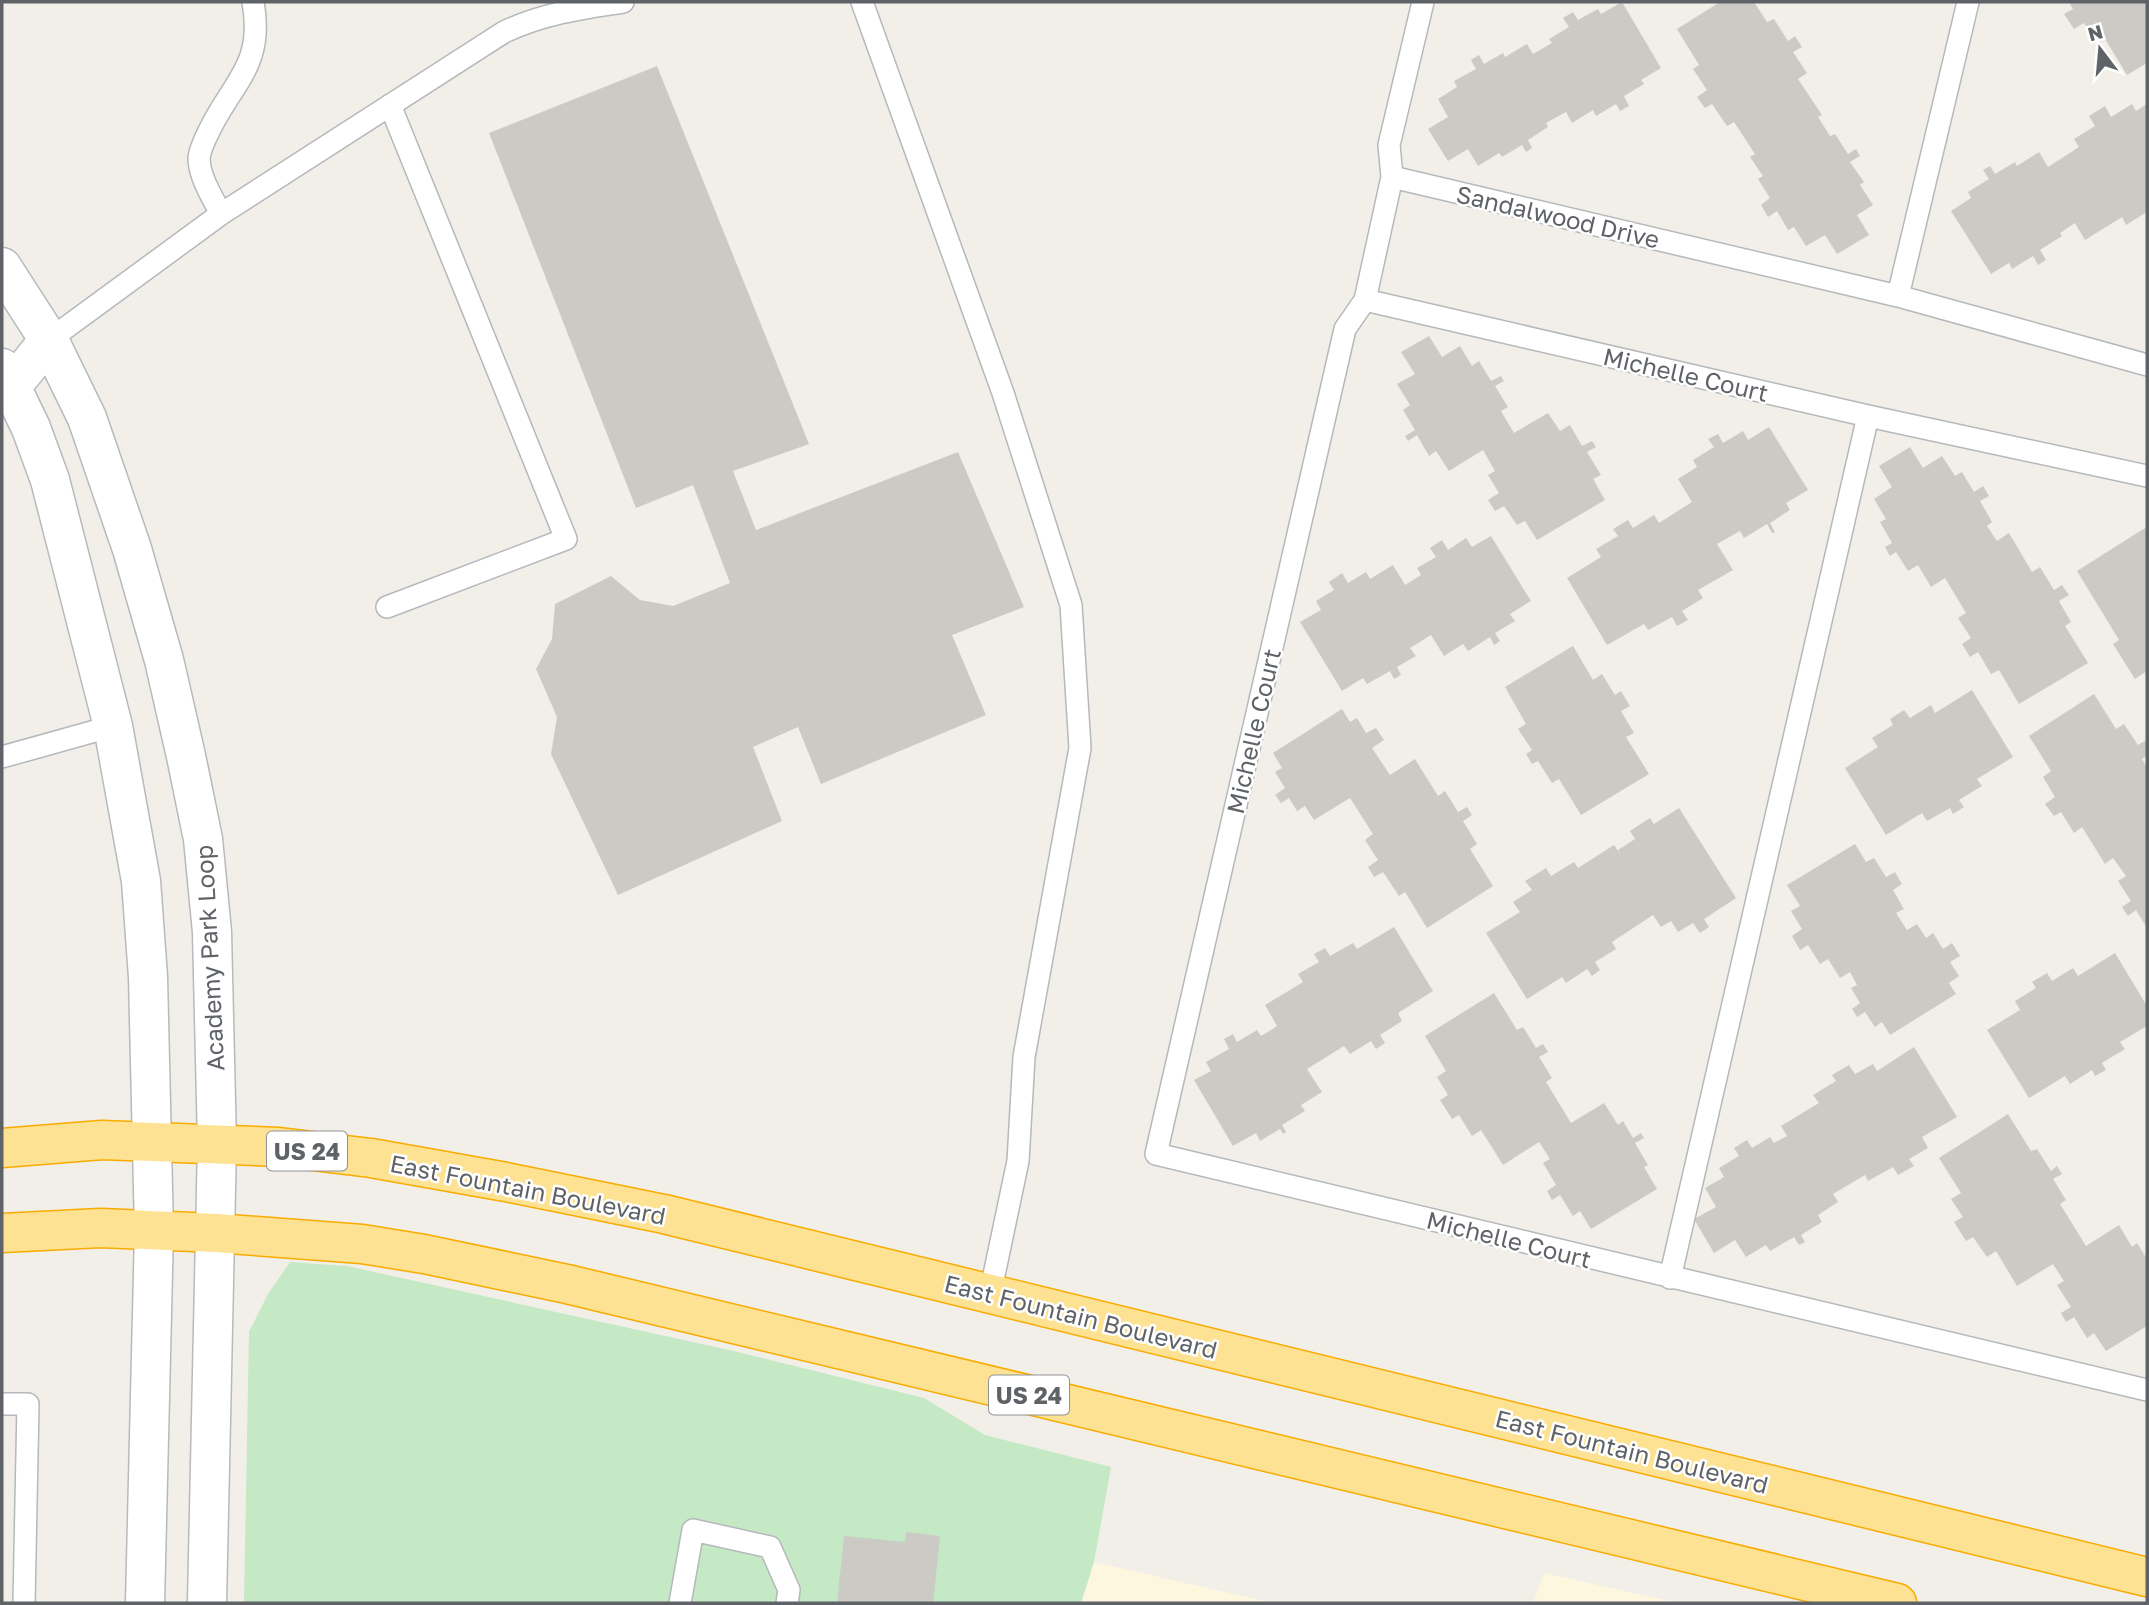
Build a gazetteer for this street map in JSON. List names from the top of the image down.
{
  "streets": {
    "highway": ["US 24", "East Fountain Boulevard"],
    "street": ["Academy Park Loop"],
    "lane": ["Sandalwood Drive", "Michelle Court"]
  },
  "crossings": [
    ["Academy Park Loop", "US 24"],
    ["Academy Park Loop", "East Fountain Boulevard"]
  ],
  "north": "top"
}
